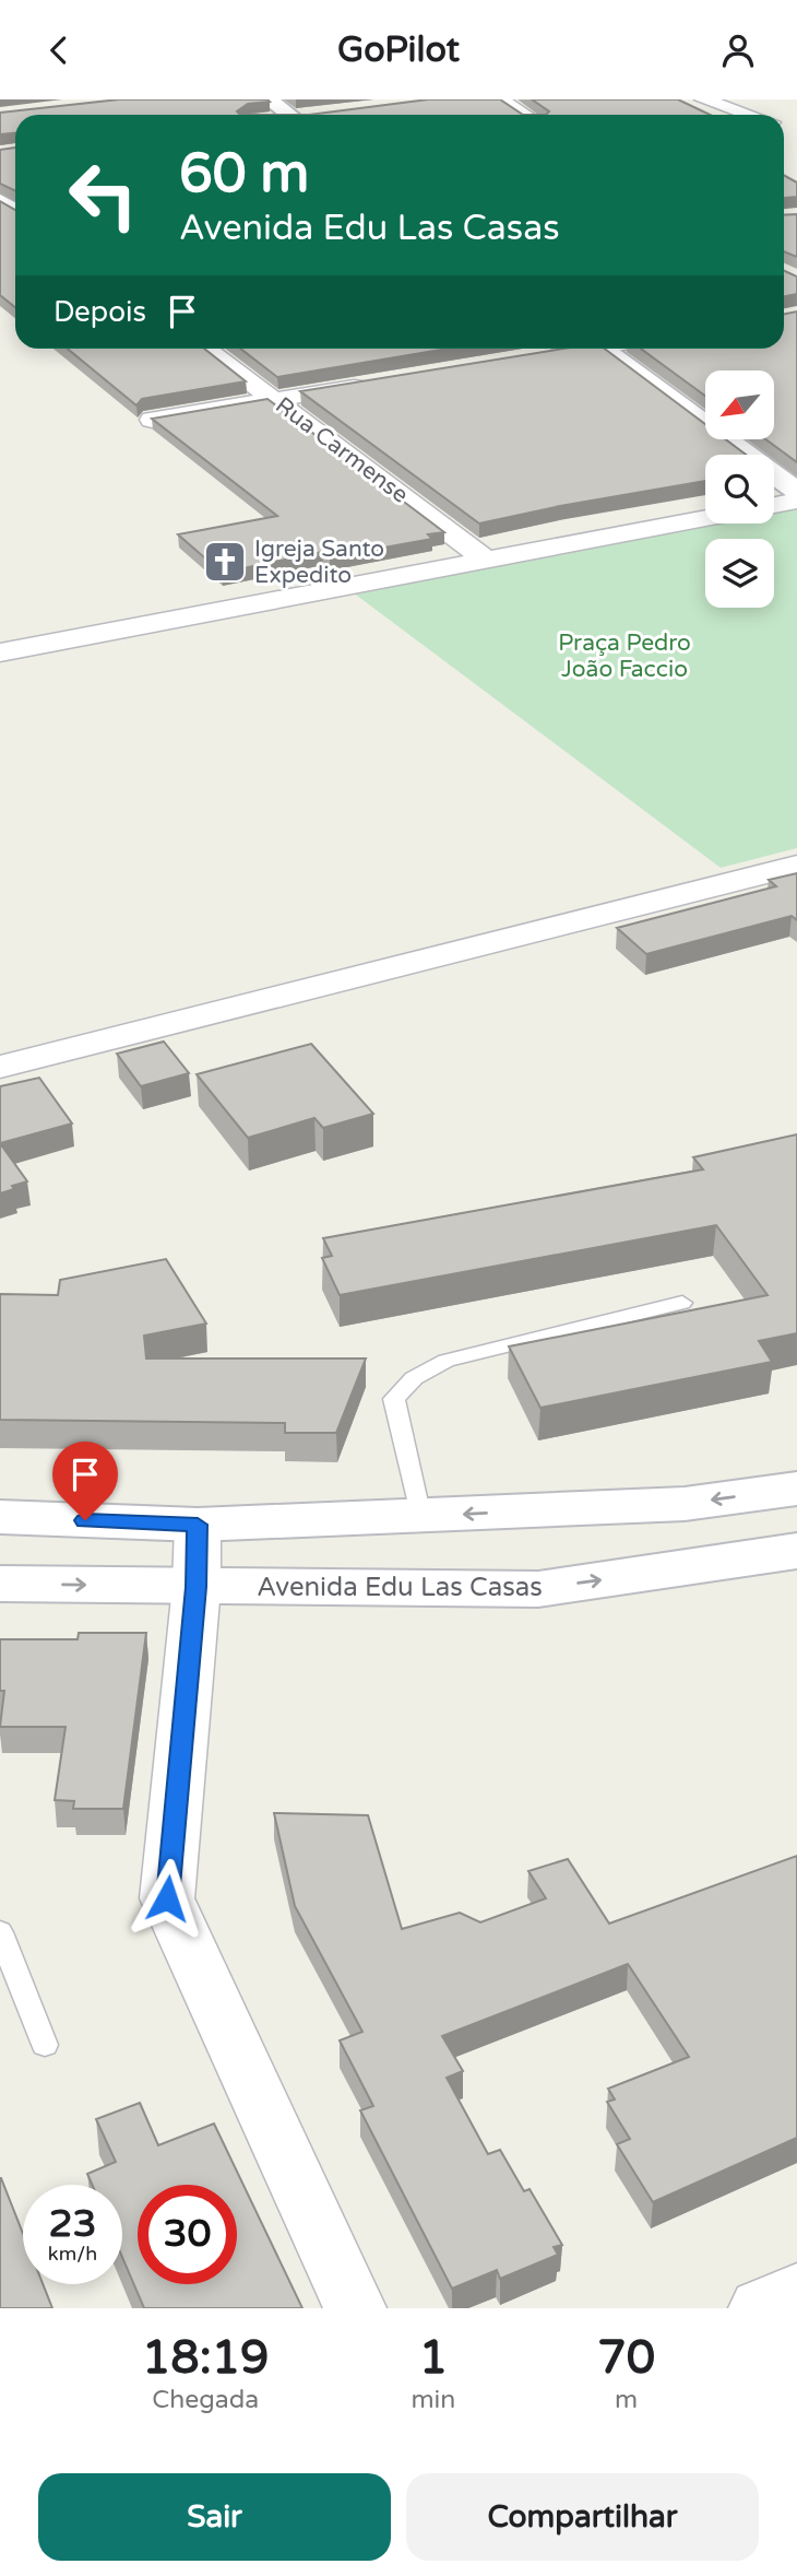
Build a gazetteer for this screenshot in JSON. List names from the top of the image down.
{
  "streets": {
    "street": ["Rua Carmense", "Avenida Edu Las Casas"]
  },
  "parks": ["Praça Pedro João Faccio"],
  "places": {
    "church": ["Igreja Santo Expedito"]
  },
  "north": "bottom left",
  "page": {
    "header": "GoPilot",
    "turn": ["60 m", "Avenida Edu Las Casas"],
    "then": "Depois",
    "speed": "23 km/h",
    "limit": "30",
    "eta": [
      "18:19",
      "Chegada",
      "1",
      "min",
      "70",
      "m"
    ],
    "buttons": ["Sair", "Compartilhar"]
  }
}
